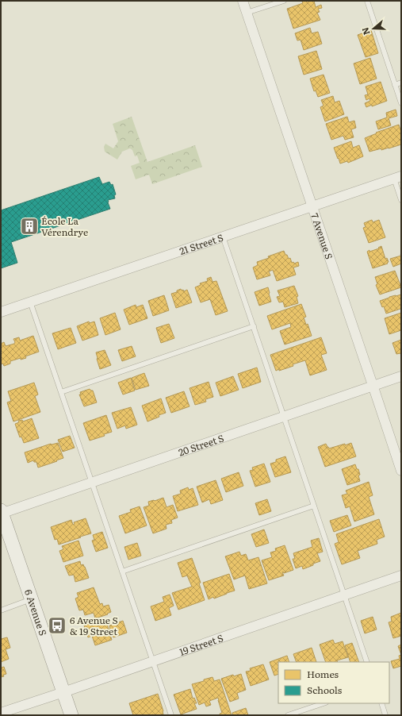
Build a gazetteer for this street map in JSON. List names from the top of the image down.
{
  "streets": {
    "main road": ["6 Avenue S"],
    "street": [
      "7 Avenue S",
      "21 Street S",
      "20 Street S",
      "19 Street S"
    ]
  },
  "crossings": [
    ["7 Avenue S", "21 Street S"],
    ["7 Avenue S", "20 Street S"],
    ["20 Street S", "6 Avenue S"],
    ["6 Avenue S", "19 Street S"]
  ],
  "places": {
    "building": ["École La Vérendrye"],
    "bus stop": ["6 Avenue S & 19 Street"]
  },
  "legend": ["Homes", "Schools"],
  "north": "left"
}
